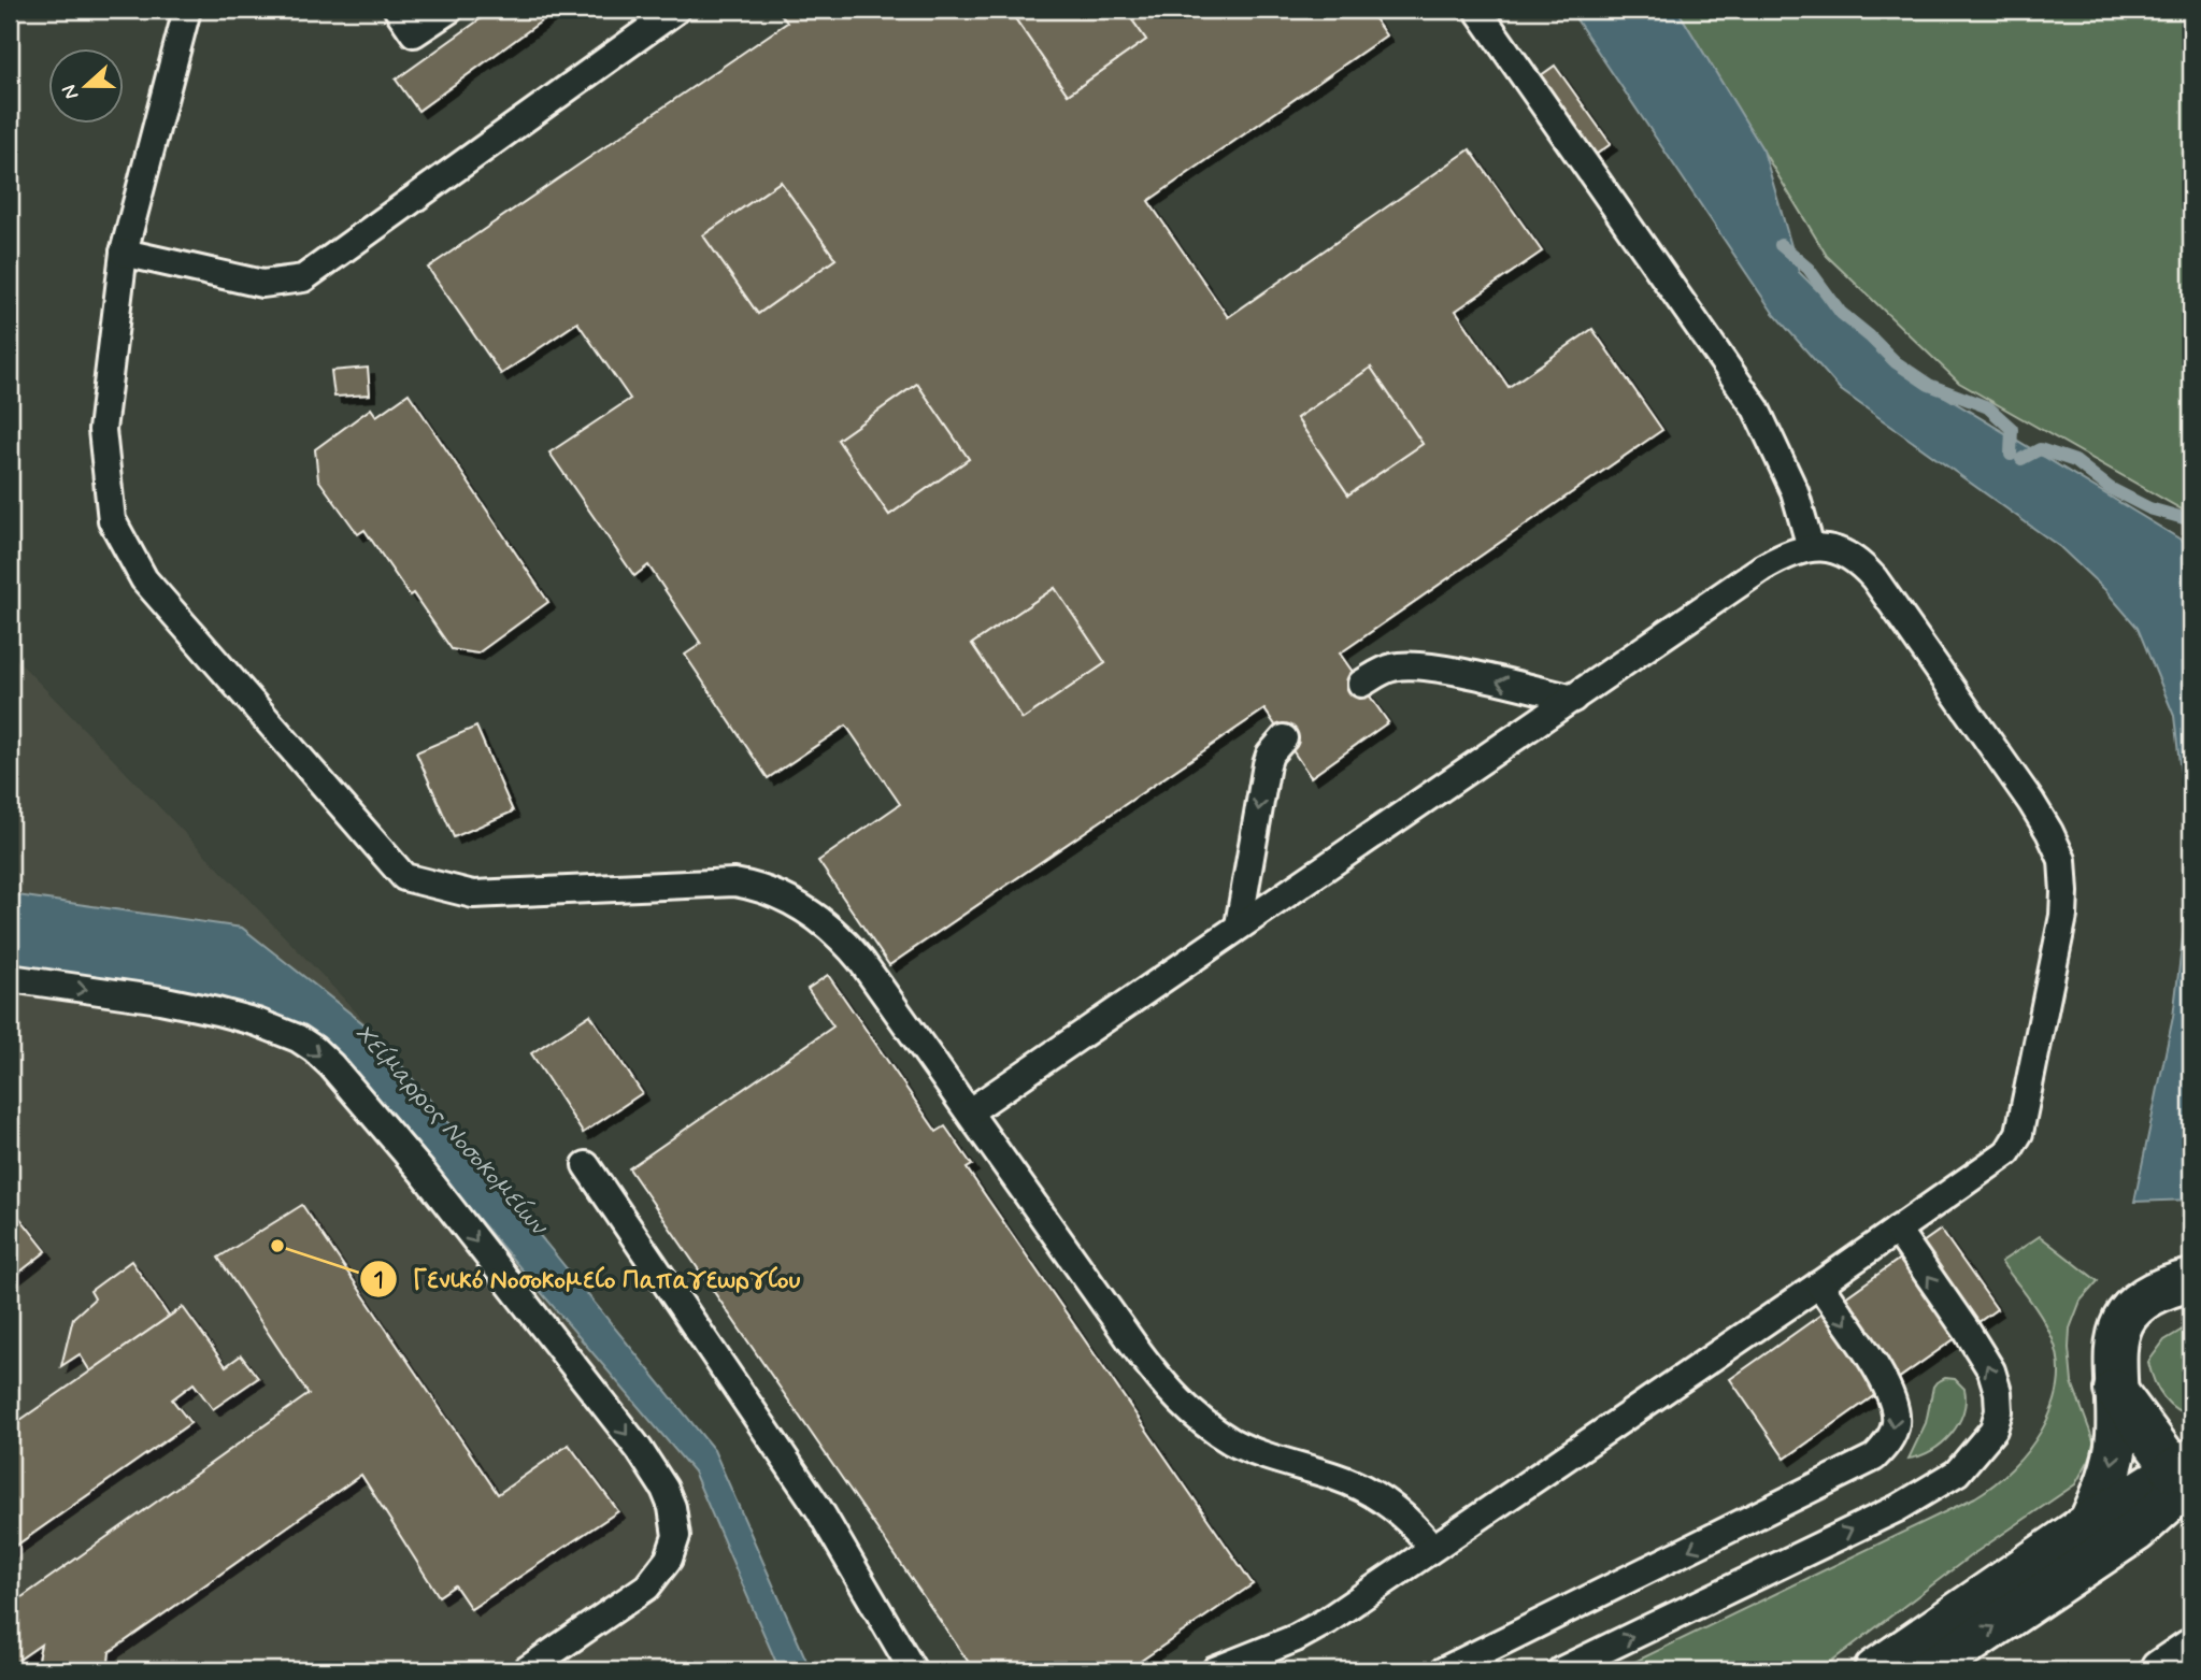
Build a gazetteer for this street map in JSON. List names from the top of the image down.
{
  "water": ["Χείμαρρος Νοσοκομείων"],
  "places": ["Γενικό Νοσοκομείο Παπαγεωργίου"],
  "north": "left"
}
